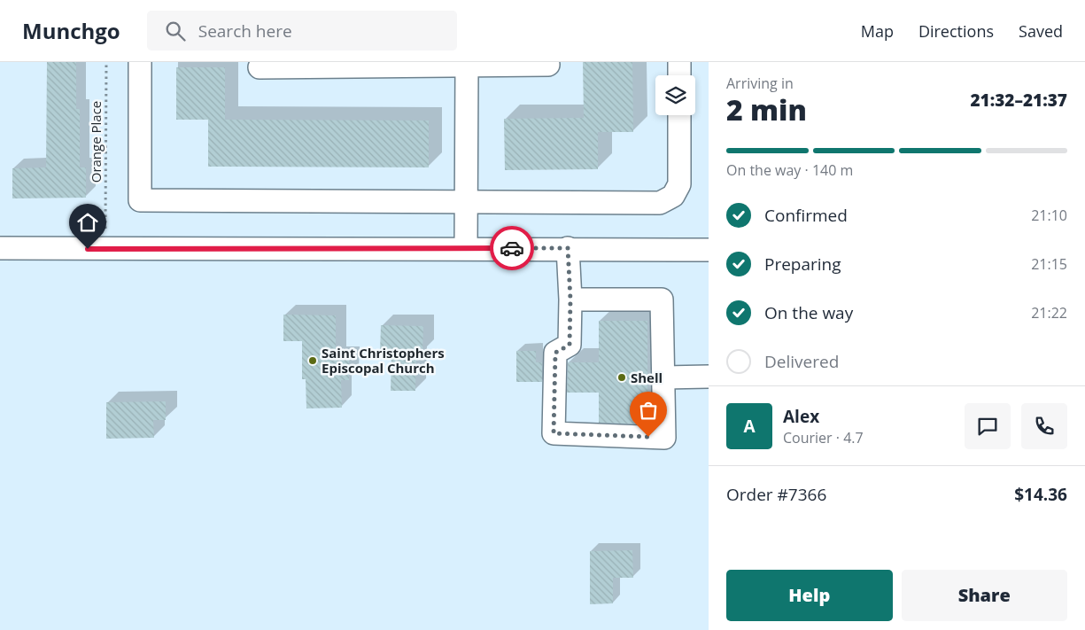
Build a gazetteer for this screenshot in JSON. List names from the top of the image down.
{
  "streets": {
    "path": ["Orange Place"]
  },
  "places": ["Saint Christophers Episcopal Church", "Shell"],
  "page": {
    "header": "Munchgo",
    "search": "Search here",
    "nav": ["Map", "Directions", "Saved"],
    "heading": ["2 min", "Arriving in", "21:32–21:37"],
    "panel": [
      "Alex",
      "Courier · 4.7",
      "Order #7366",
      "$14.36"
    ],
    "bar": "On the way · 140 m",
    "list": [
      ["Confirmed", "21:10"],
      ["Preparing", "21:15"],
      ["On the way", "21:22"],
      "Delivered"
    ],
    "round": "A",
    "buttons": ["Help", "Share"]
  }
}
